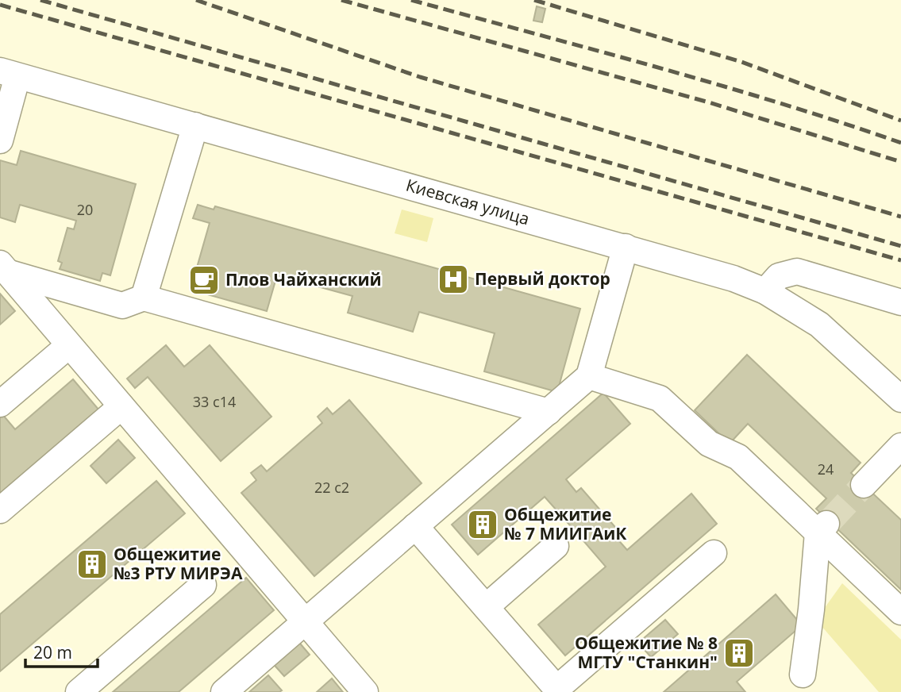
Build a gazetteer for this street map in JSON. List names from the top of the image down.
{
  "streets": {
    "street": ["Киевская улица"]
  },
  "places": {
    "hospital": ["Первый доктор"],
    "cafe": ["Плов Чайханский"],
    "building": ["Общежитие № 7 МИИГАиК", "Общежитие №3 РТУ МИРЭА", "Общежитие № 8 МГТУ \"Станкин\""]
  },
  "house_numbers": [
    "20",
    "33 с14",
    "24",
    "22 с2"
  ],
  "scale_bar": "20 m"
}
